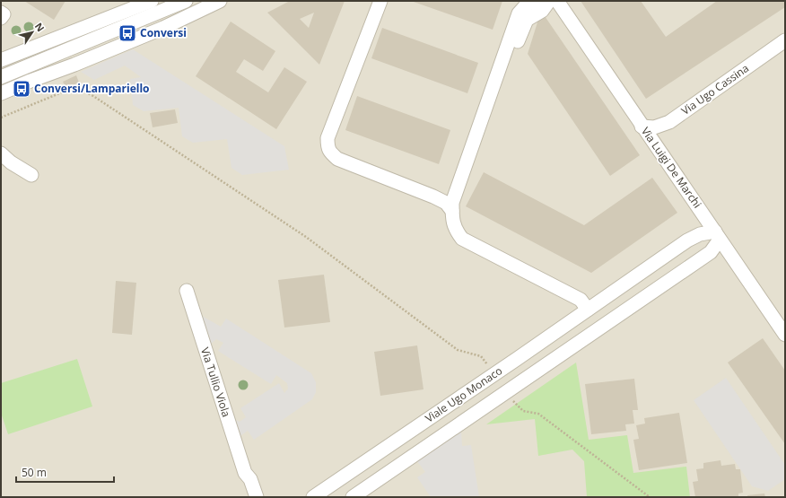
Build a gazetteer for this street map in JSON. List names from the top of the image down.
{
  "streets": {
    "street": [
      "Via Ugo Cassina",
      "Via Luigi De Marchi",
      "Via Tullio Viola",
      "Viale Ugo Monaco"
    ]
  },
  "crossings": [
    ["Via Ugo Cassina", "Via Luigi De Marchi"],
    ["Via Luigi De Marchi", "Viale Ugo Monaco"]
  ],
  "places": {
    "bus stop": ["Conversi", "Conversi/Lampariello"]
  },
  "scale_bar": "50 m",
  "north": "top right"
}
